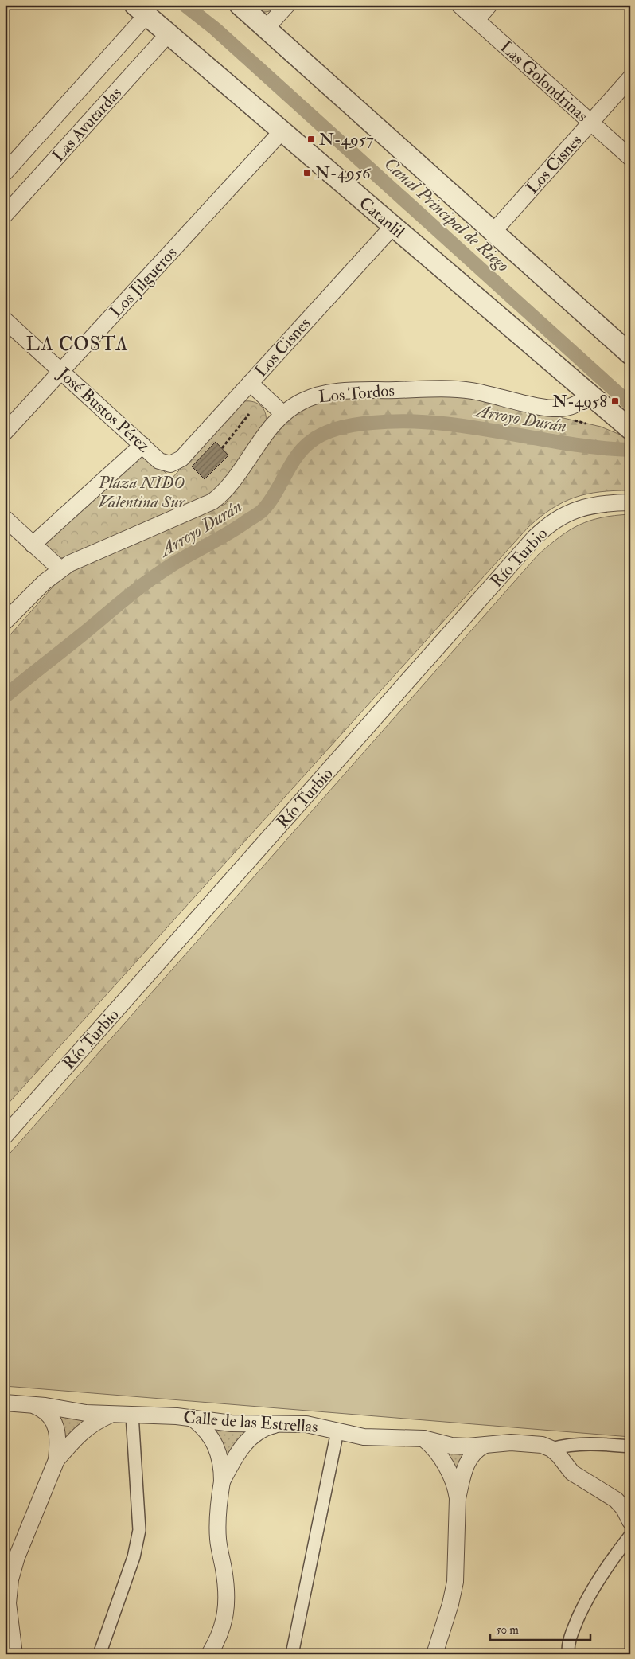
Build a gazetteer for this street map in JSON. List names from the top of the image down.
{
  "streets": {
    "street": [
      "Las Golondrinas",
      "Las Avutardas",
      "Los Cisnes",
      "Catanlil",
      "Los Jilgueros",
      "Los Tordos",
      "José Bustos Pérez",
      "Río Turbio",
      "Calle de las Estrellas"
    ]
  },
  "crossings": [
    ["Las Golondrinas", "Los Cisnes"],
    ["Las Avutardas", "Catanlil"],
    ["Los Cisnes", "Catanlil"],
    ["Los Cisnes", "José Bustos Pérez"],
    ["Catanlil", "Los Jilgueros"],
    ["Catanlil", "Los Tordos"],
    ["Los Jilgueros", "José Bustos Pérez"]
  ],
  "districts": ["LA COSTA"],
  "water": ["Canal Principal de Riego", "Arroyo Durán"],
  "parks": ["Plaza NIDO Valentina Sur"],
  "places": {
    "transit": ["N-4957", "N-4956", "N-4958"]
  },
  "scale_bar": "50 m"
}
